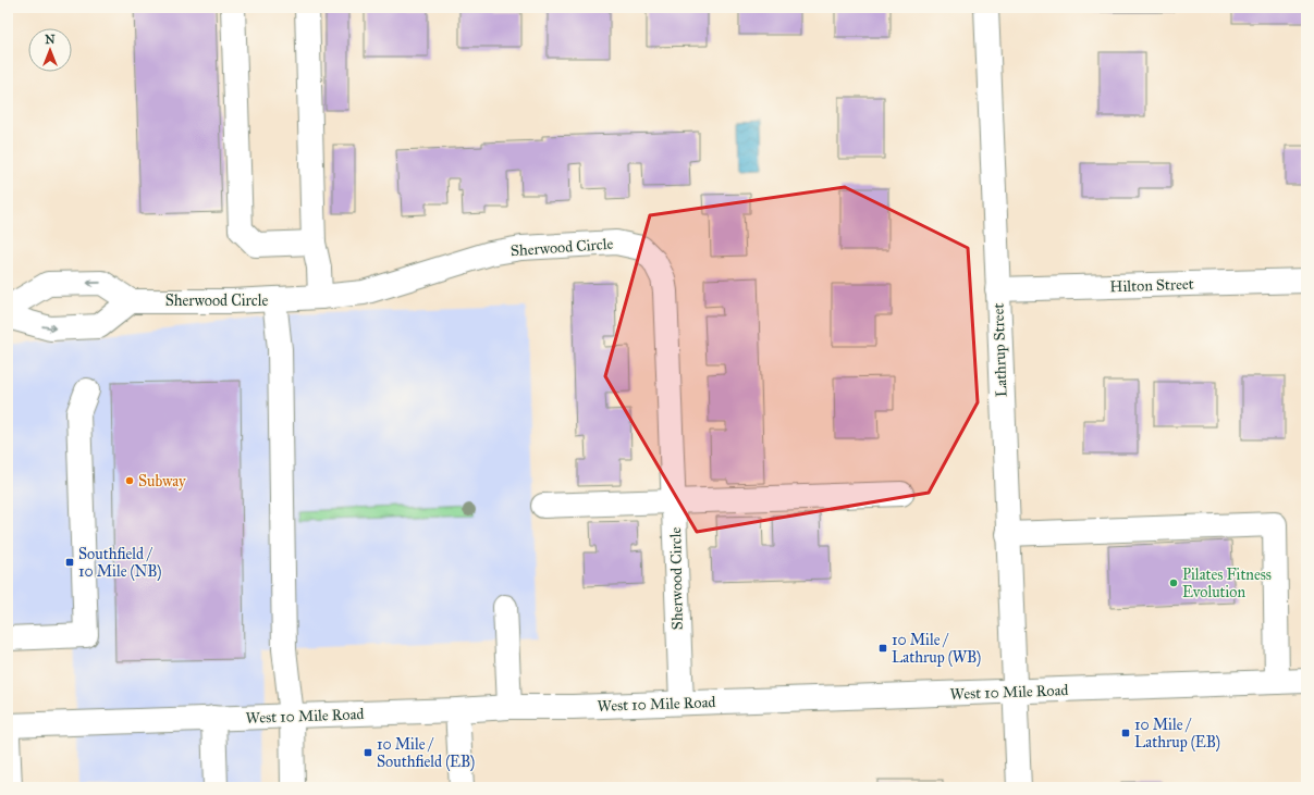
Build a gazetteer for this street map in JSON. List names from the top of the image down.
{
  "streets": {
    "street": [
      "Sherwood Circle",
      "Hilton Street",
      "Lathrup Street",
      "West 10 Mile Road"
    ]
  },
  "crossings": [
    ["Sherwood Circle", "West 10 Mile Road"],
    ["Hilton Street", "Lathrup Street"],
    ["Lathrup Street", "West 10 Mile Road"]
  ],
  "places": {
    "other": ["Subway", "Pilates Fitness Evolution"],
    "transit": [
      "Southfield / 10 Mile (NB)",
      "10 Mile / Lathrup (WB)",
      "10 Mile / Lathrup (EB)",
      "10 Mile / Southfield (EB)"
    ]
  },
  "north": "top"
}
